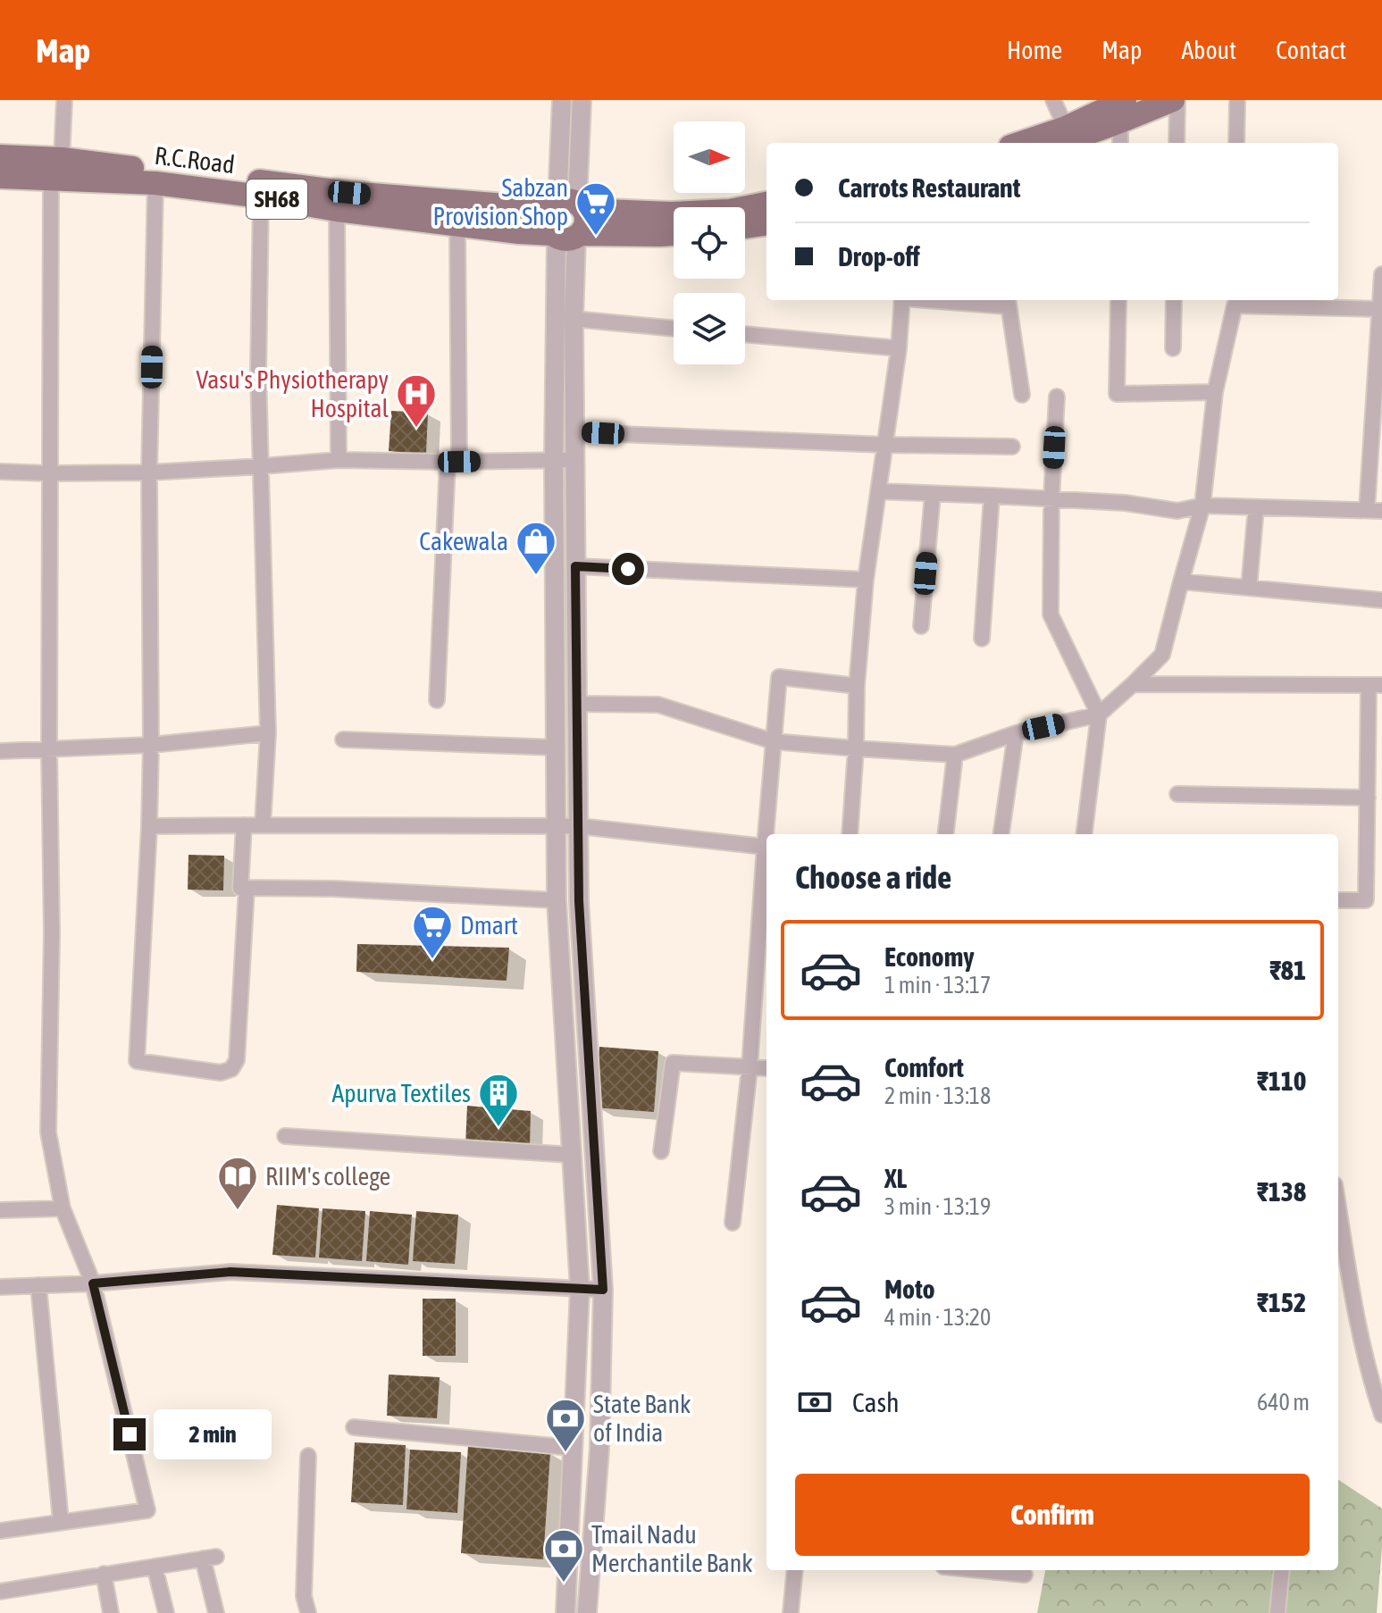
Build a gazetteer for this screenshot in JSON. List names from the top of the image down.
{
  "streets": {
    "main road": ["R.C.Road", "SH68"]
  },
  "places": {
    "supermarket": ["Sabzan Provision Shop", "Dmart"],
    "hospital": ["Vasu's Physiotherapy Hospital"],
    "shop": ["Cakewala"],
    "building": ["Apurva Textiles"],
    "library": ["RIIM's college"],
    "bank": ["State Bank of India", "Tmail Nadu Merchantile Bank"]
  },
  "north": "right",
  "page": {
    "header": "Map",
    "nav": [
      "Home",
      "Map",
      "About",
      "Contact"
    ],
    "banner": ["Carrots Restaurant", "Drop-off"],
    "heading": "Choose a ride",
    "list": [
      {
        "name": "Economy",
        "note": "1 min · 13:17",
        "value": "₹81"
      },
      {
        "name": "Comfort",
        "note": "2 min · 13:18",
        "value": "₹110"
      },
      {
        "name": "XL",
        "note": "3 min · 13:19",
        "value": "₹138"
      },
      {
        "name": "Moto",
        "note": "4 min · 13:20",
        "value": "₹152"
      }
    ],
    "pay": ["Cash", "640 m"],
    "bubble": "2 min",
    "buttons": "Confirm"
  }
}
